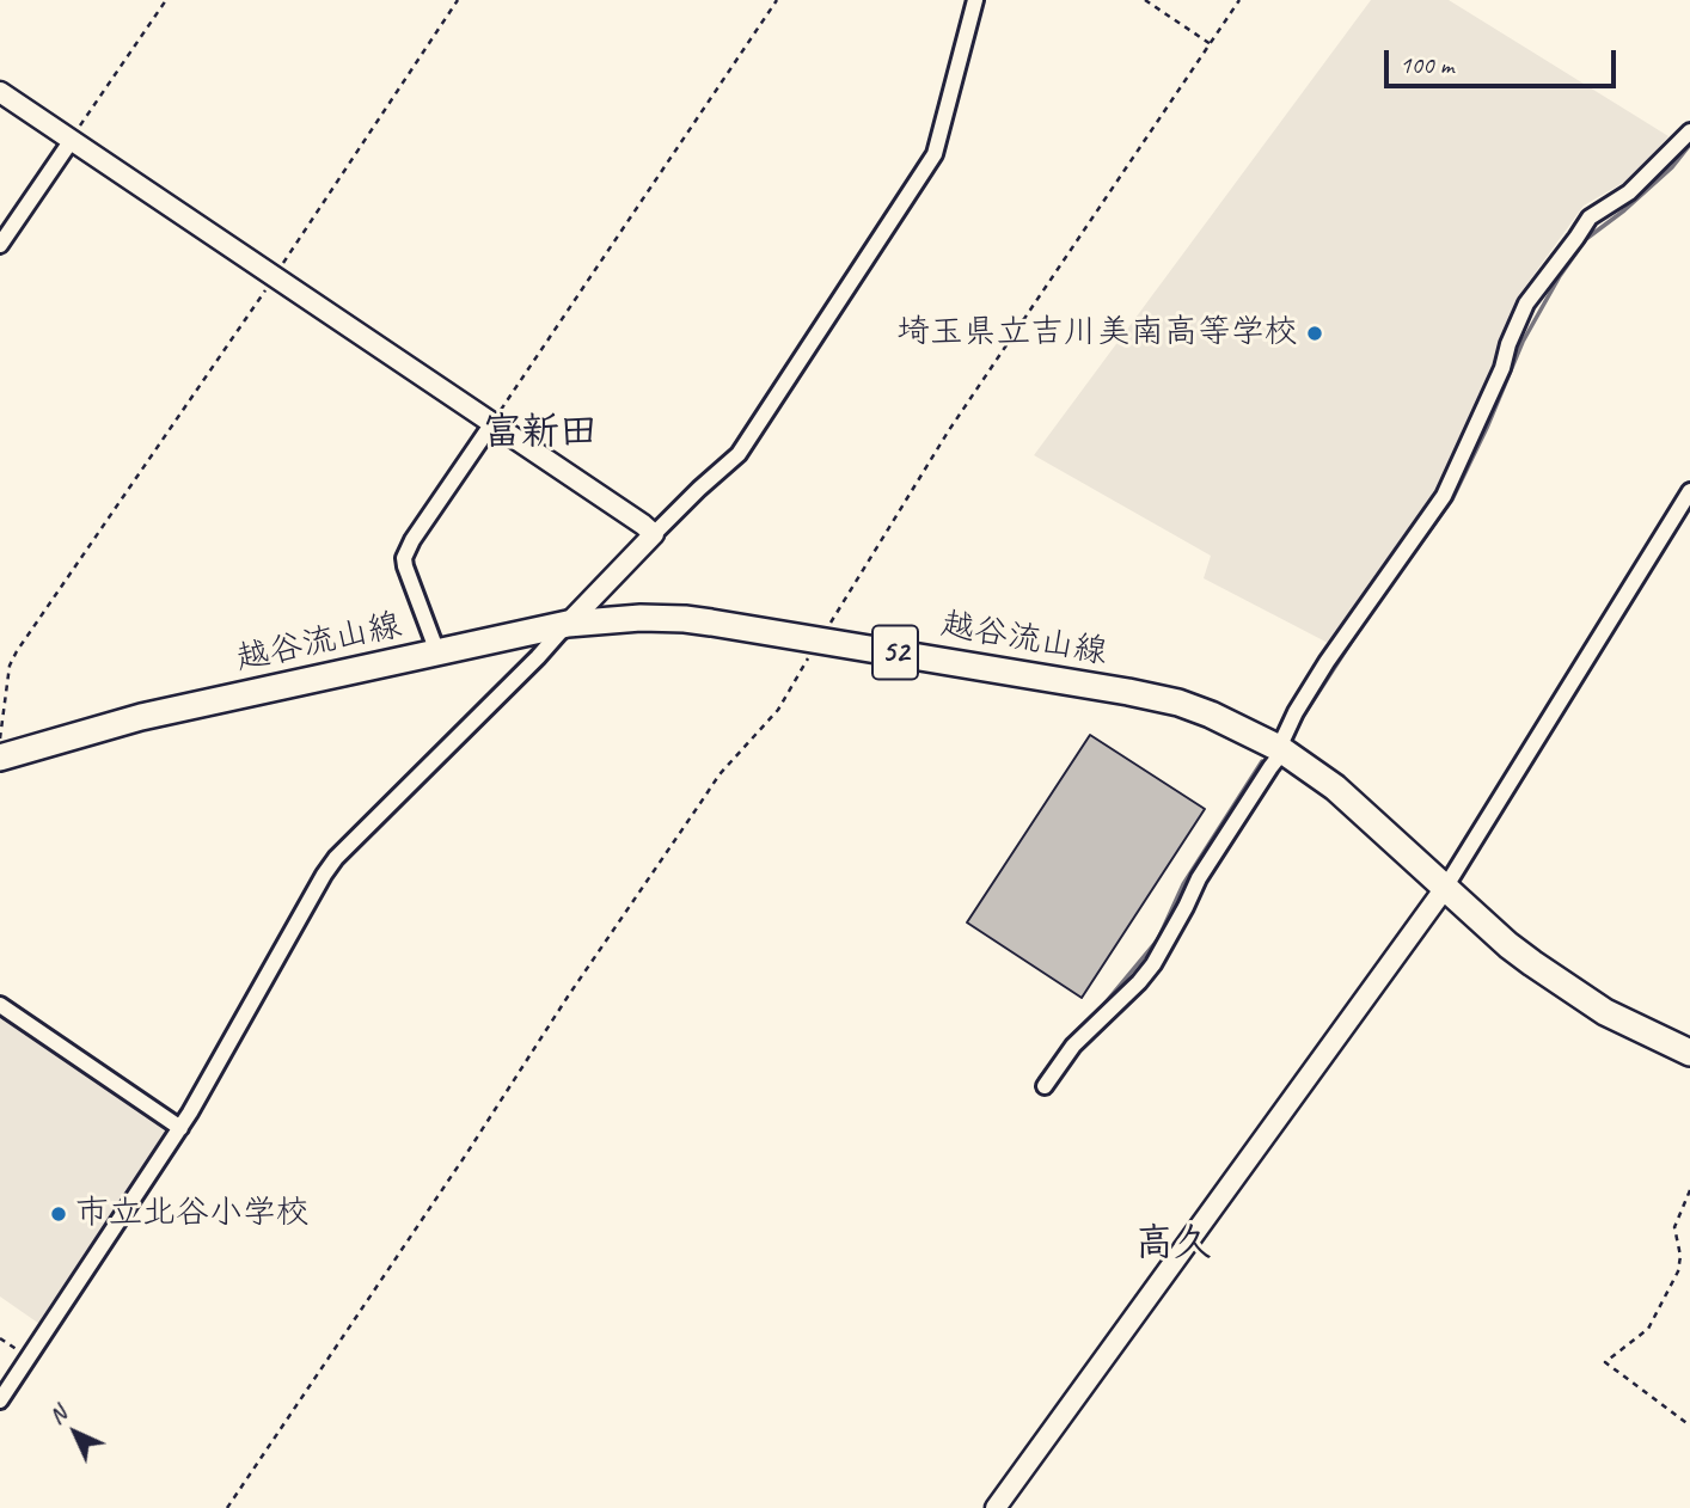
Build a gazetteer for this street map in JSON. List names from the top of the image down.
{
  "streets": {
    "main road": ["越谷流山線", "52"]
  },
  "districts": ["富新田", "高久"],
  "places": ["埼玉県立吉川美南高等学校", "市立北谷小学校"],
  "scale_bar": "100 m",
  "north": "top left"
}
